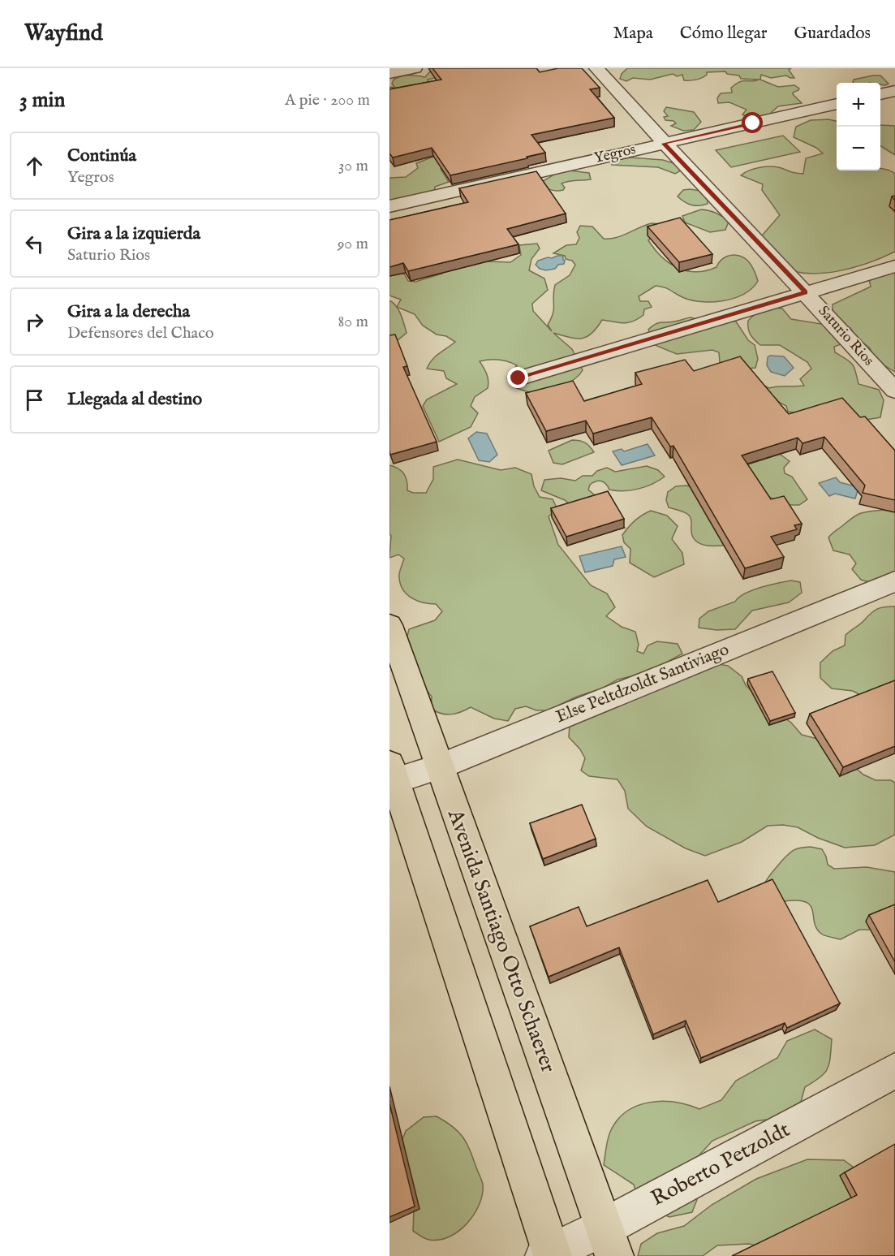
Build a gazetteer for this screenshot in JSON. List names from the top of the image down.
{
  "streets": {
    "main road": ["Avenida Santiago Otto Schaerer"],
    "street": [
      "Yegros",
      "Saturio Rios",
      "Else Peltdzoldt Santiviago",
      "Roberto Petzoldt"
    ]
  },
  "crossings": [
    ["Yegros", "Saturio Rios"],
    ["Else Peltdzoldt Santiviago", "Avenida Santiago Otto Schaerer"],
    ["Avenida Santiago Otto Schaerer", "Roberto Petzoldt"]
  ],
  "page": {
    "header": "Wayfind",
    "nav": ["Mapa", "Cómo llegar", "Guardados"],
    "heading": ["3 min", "A pie · 200 m"],
    "map_buttons": ["+", "−"],
    "list": [
      ["Continúa", "Yegros", "30 m"],
      ["Gira a la izquierda", "Saturio Rios", "90 m"],
      ["Gira a la derecha", "Defensores del Chaco", "80 m"],
      "Llegada al destino"
    ]
  }
}
